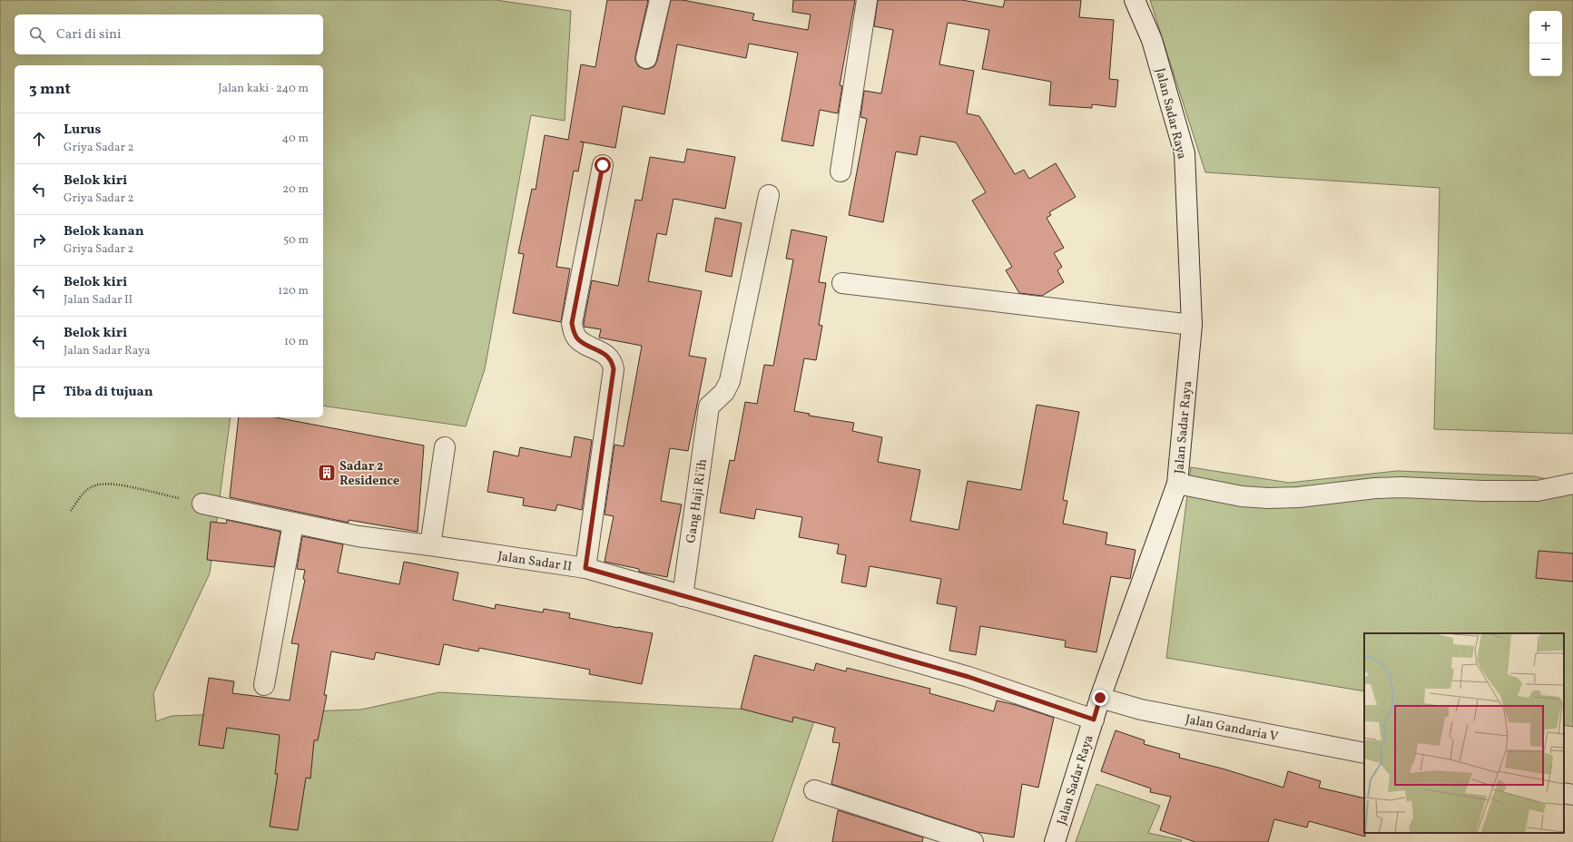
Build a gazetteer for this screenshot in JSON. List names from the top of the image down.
{
  "streets": {
    "street": [
      "Jalan Sadar Raya",
      "Gang Haji Ri'ih",
      "Jalan Sadar II",
      "Jalan Gandaria V"
    ]
  },
  "crossings": [
    ["Jalan Sadar Raya", "Jalan Sadar II"],
    ["Jalan Sadar Raya", "Jalan Gandaria V"],
    ["Gang Haji Ri'ih", "Jalan Sadar II"]
  ],
  "places": {
    "building": ["Sadar 2 Residence"]
  },
  "page": {
    "map_buttons": ["+", "−"],
    "search": "Cari di sini",
    "heading": ["3 mnt", "Jalan kaki · 240 m"],
    "list": [
      ["Lurus", "Griya Sadar 2", "40 m"],
      ["Belok kiri", "Griya Sadar 2", "20 m"],
      ["Belok kanan", "Griya Sadar 2", "50 m"],
      ["Belok kiri", "Jalan Sadar II", "120 m"],
      ["Belok kiri", "Jalan Sadar Raya", "10 m"],
      "Tiba di tujuan"
    ]
  }
}
